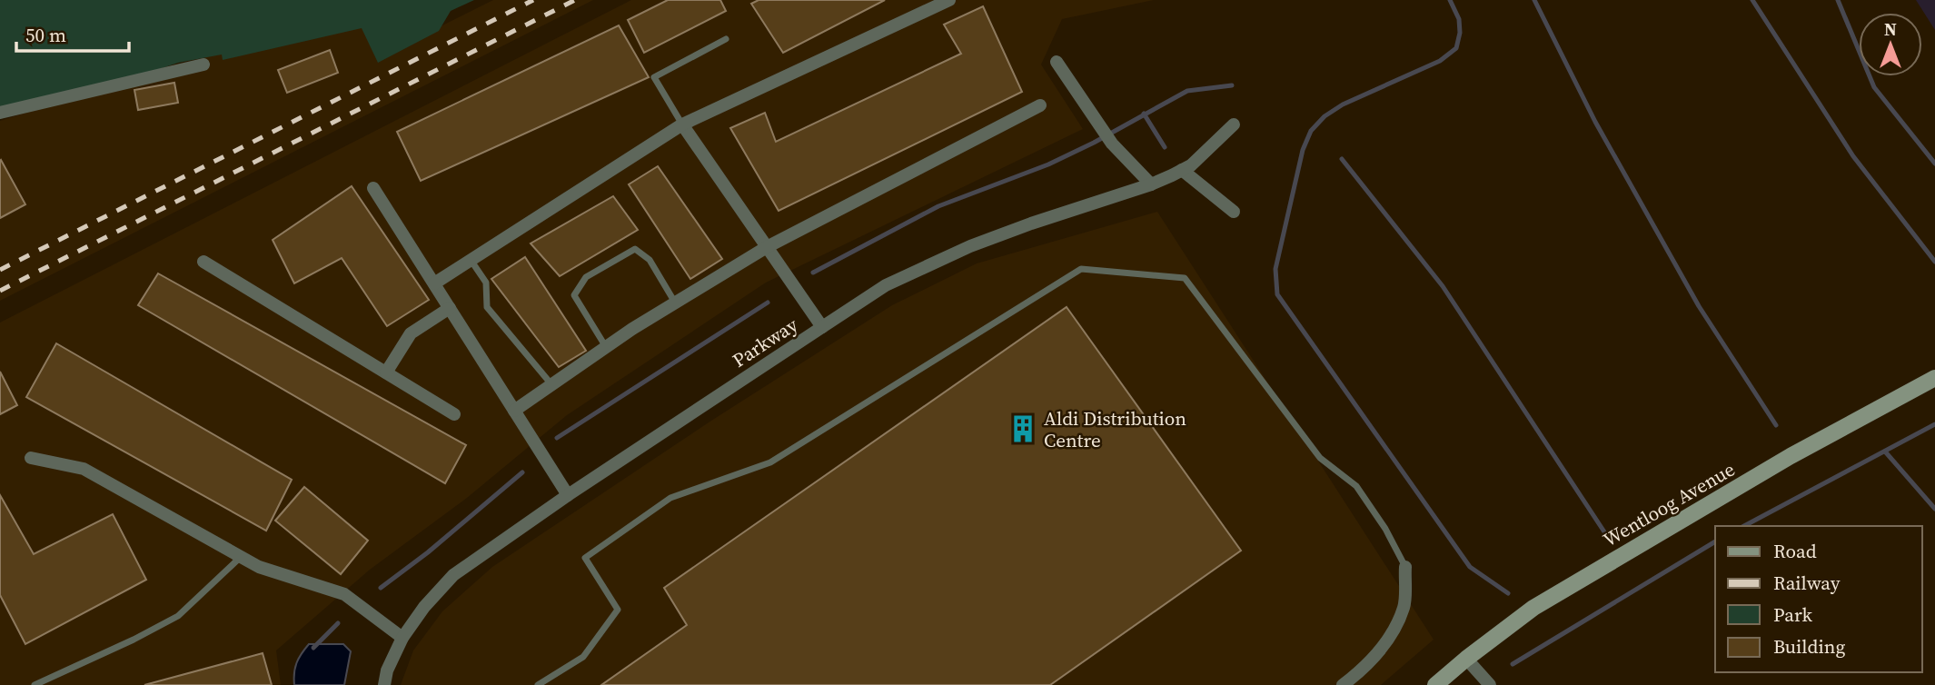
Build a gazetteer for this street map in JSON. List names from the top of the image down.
{
  "streets": {
    "main road": ["Wentloog Avenue"],
    "street": ["Parkway"]
  },
  "places": {
    "building": ["Aldi Distribution Centre"]
  },
  "legend": [
    "Road",
    "Railway",
    "Park",
    "Building"
  ],
  "scale_bar": "50 m",
  "north": "top"
}
